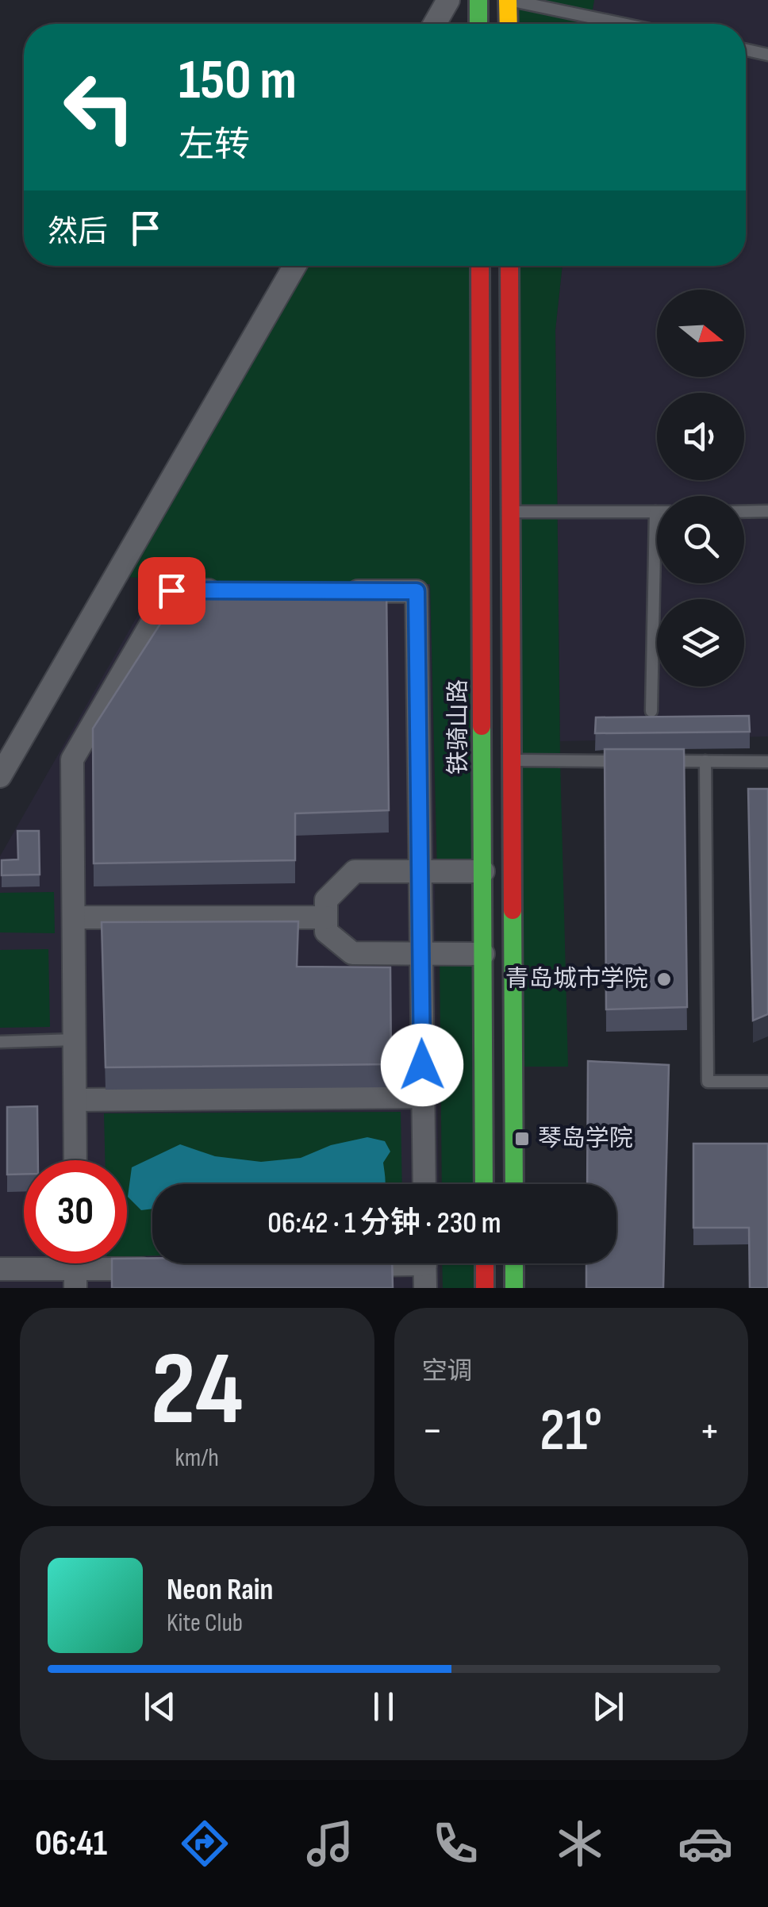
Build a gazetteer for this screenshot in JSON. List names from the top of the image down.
{
  "streets": {
    "main road": ["铁骑山路"]
  },
  "places": {
    "other": ["青岛城市学院"],
    "transit": ["琴岛学院"]
  },
  "north": "right",
  "page": {
    "turn": ["150 m", "左转"],
    "then": "然后",
    "limit": "30",
    "trip": "06:42 · 1 分钟 · 230 m",
    "tile": [
      ["24", "km/h"],
      "空调"
    ],
    "heat": ["−", "21°", "+"],
    "song": ["Neon Rain", "Kite Club"],
    "tabs": "06:41"
  }
}
